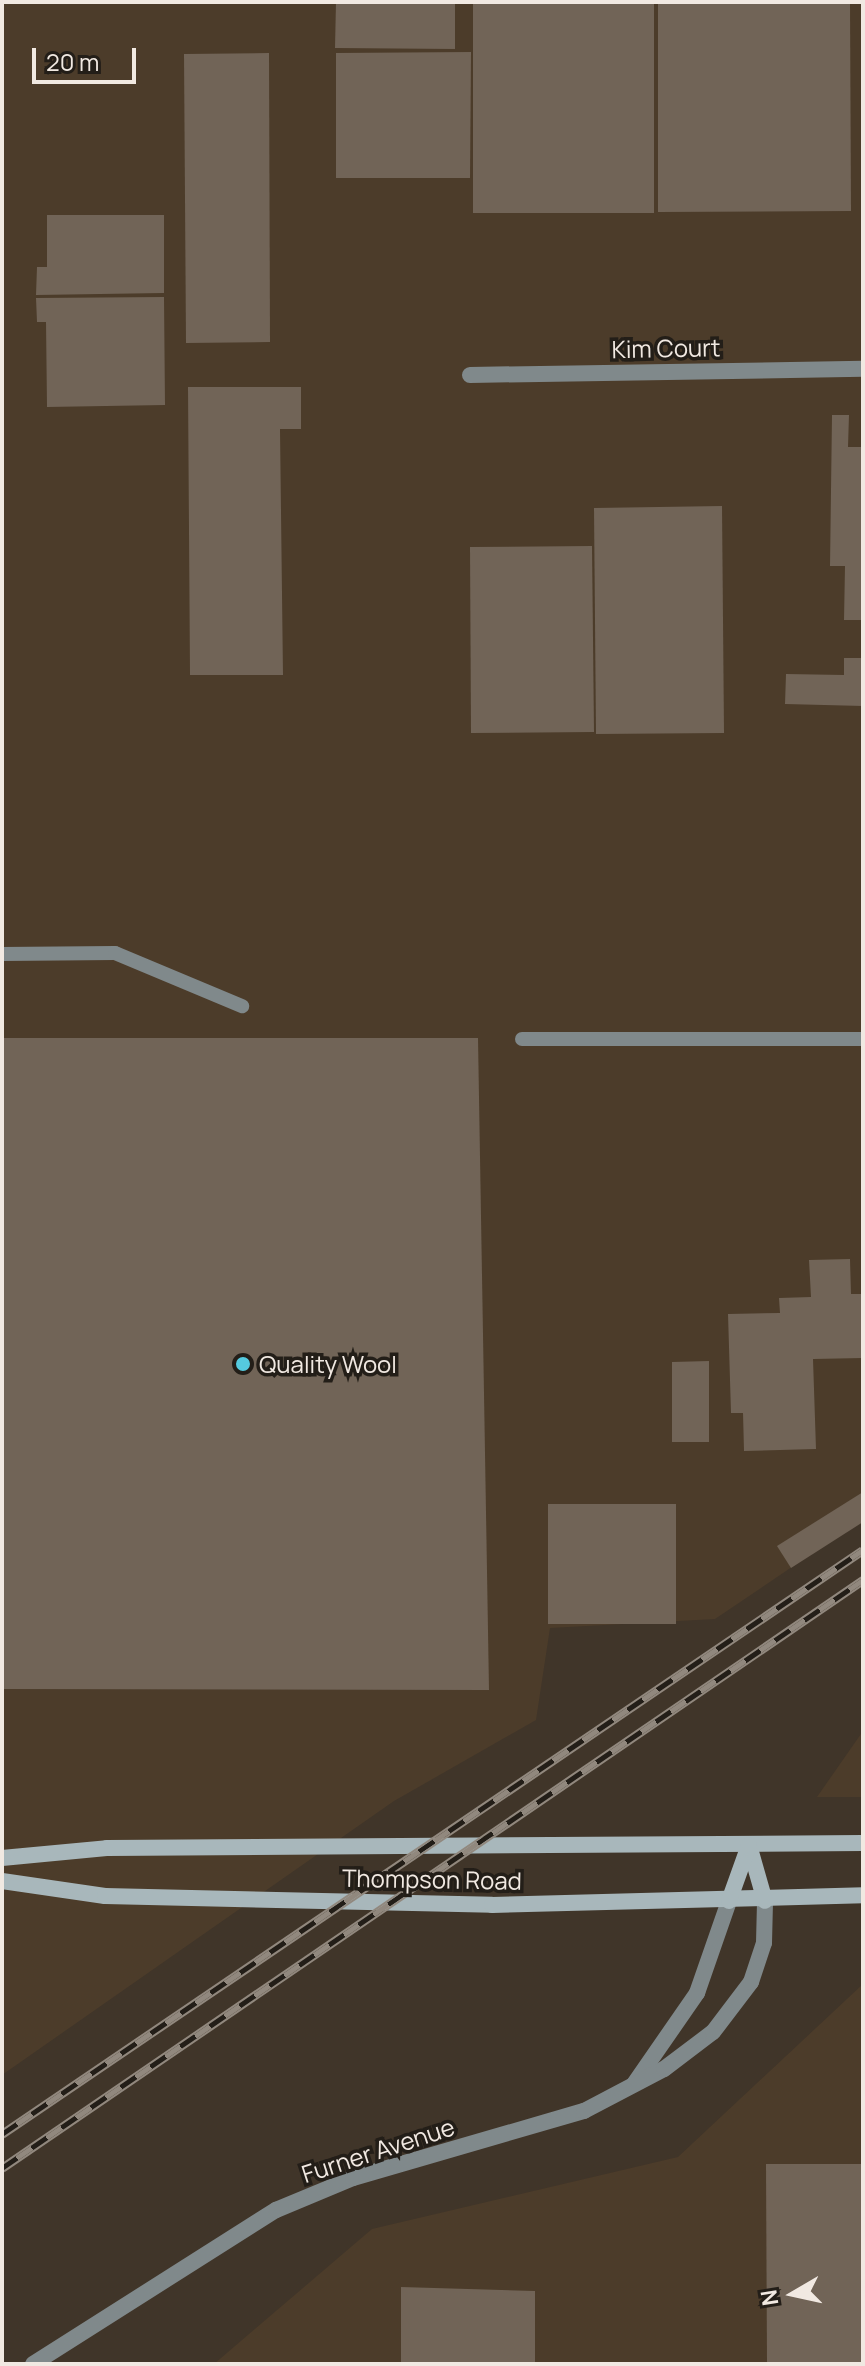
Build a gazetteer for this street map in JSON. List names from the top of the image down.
{
  "streets": {
    "main road": ["Thompson Road"],
    "street": ["Kim Court", "Furner Avenue"]
  },
  "crossings": [
    ["Thompson Road", "Furner Avenue"]
  ],
  "places": ["Quality Wool"],
  "scale_bar": "20 m",
  "north": "left"
}
